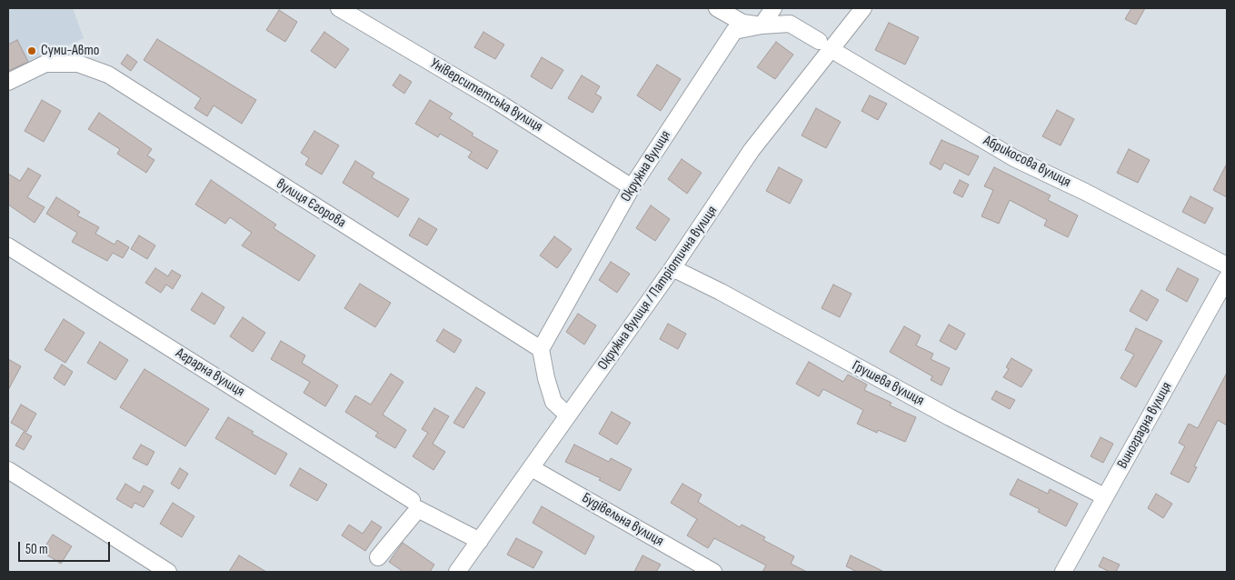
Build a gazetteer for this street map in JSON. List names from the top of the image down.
{
  "streets": {
    "street": [
      "Університетська вулиця",
      "Абрикосова вулиця",
      "Окружна вулиця",
      "вулиця Єгорова",
      "Окружна вулиця / Патріотична вулиця",
      "Аграрна вулиця",
      "Грушева вулиця",
      "Виноградна вулиця",
      "Будівельна вулиця"
    ]
  },
  "crossings": [
    ["Університетська вулиця", "Окружна вулиця"],
    ["Абрикосова вулиця", "Окружна вулиця"],
    ["Абрикосова вулиця", "Окружна вулиця / Патріотична вулиця"],
    ["Окружна вулиця", "вулиця Єгорова"],
    ["Окружна вулиця / Патріотична вулиця", "Грушева вулиця"],
    ["Окружна вулиця / Патріотична вулиця", "Будівельна вулиця"],
    ["Грушева вулиця", "Виноградна вулиця"]
  ],
  "places": ["Суми-Авто"],
  "scale_bar": "50 m"
}
